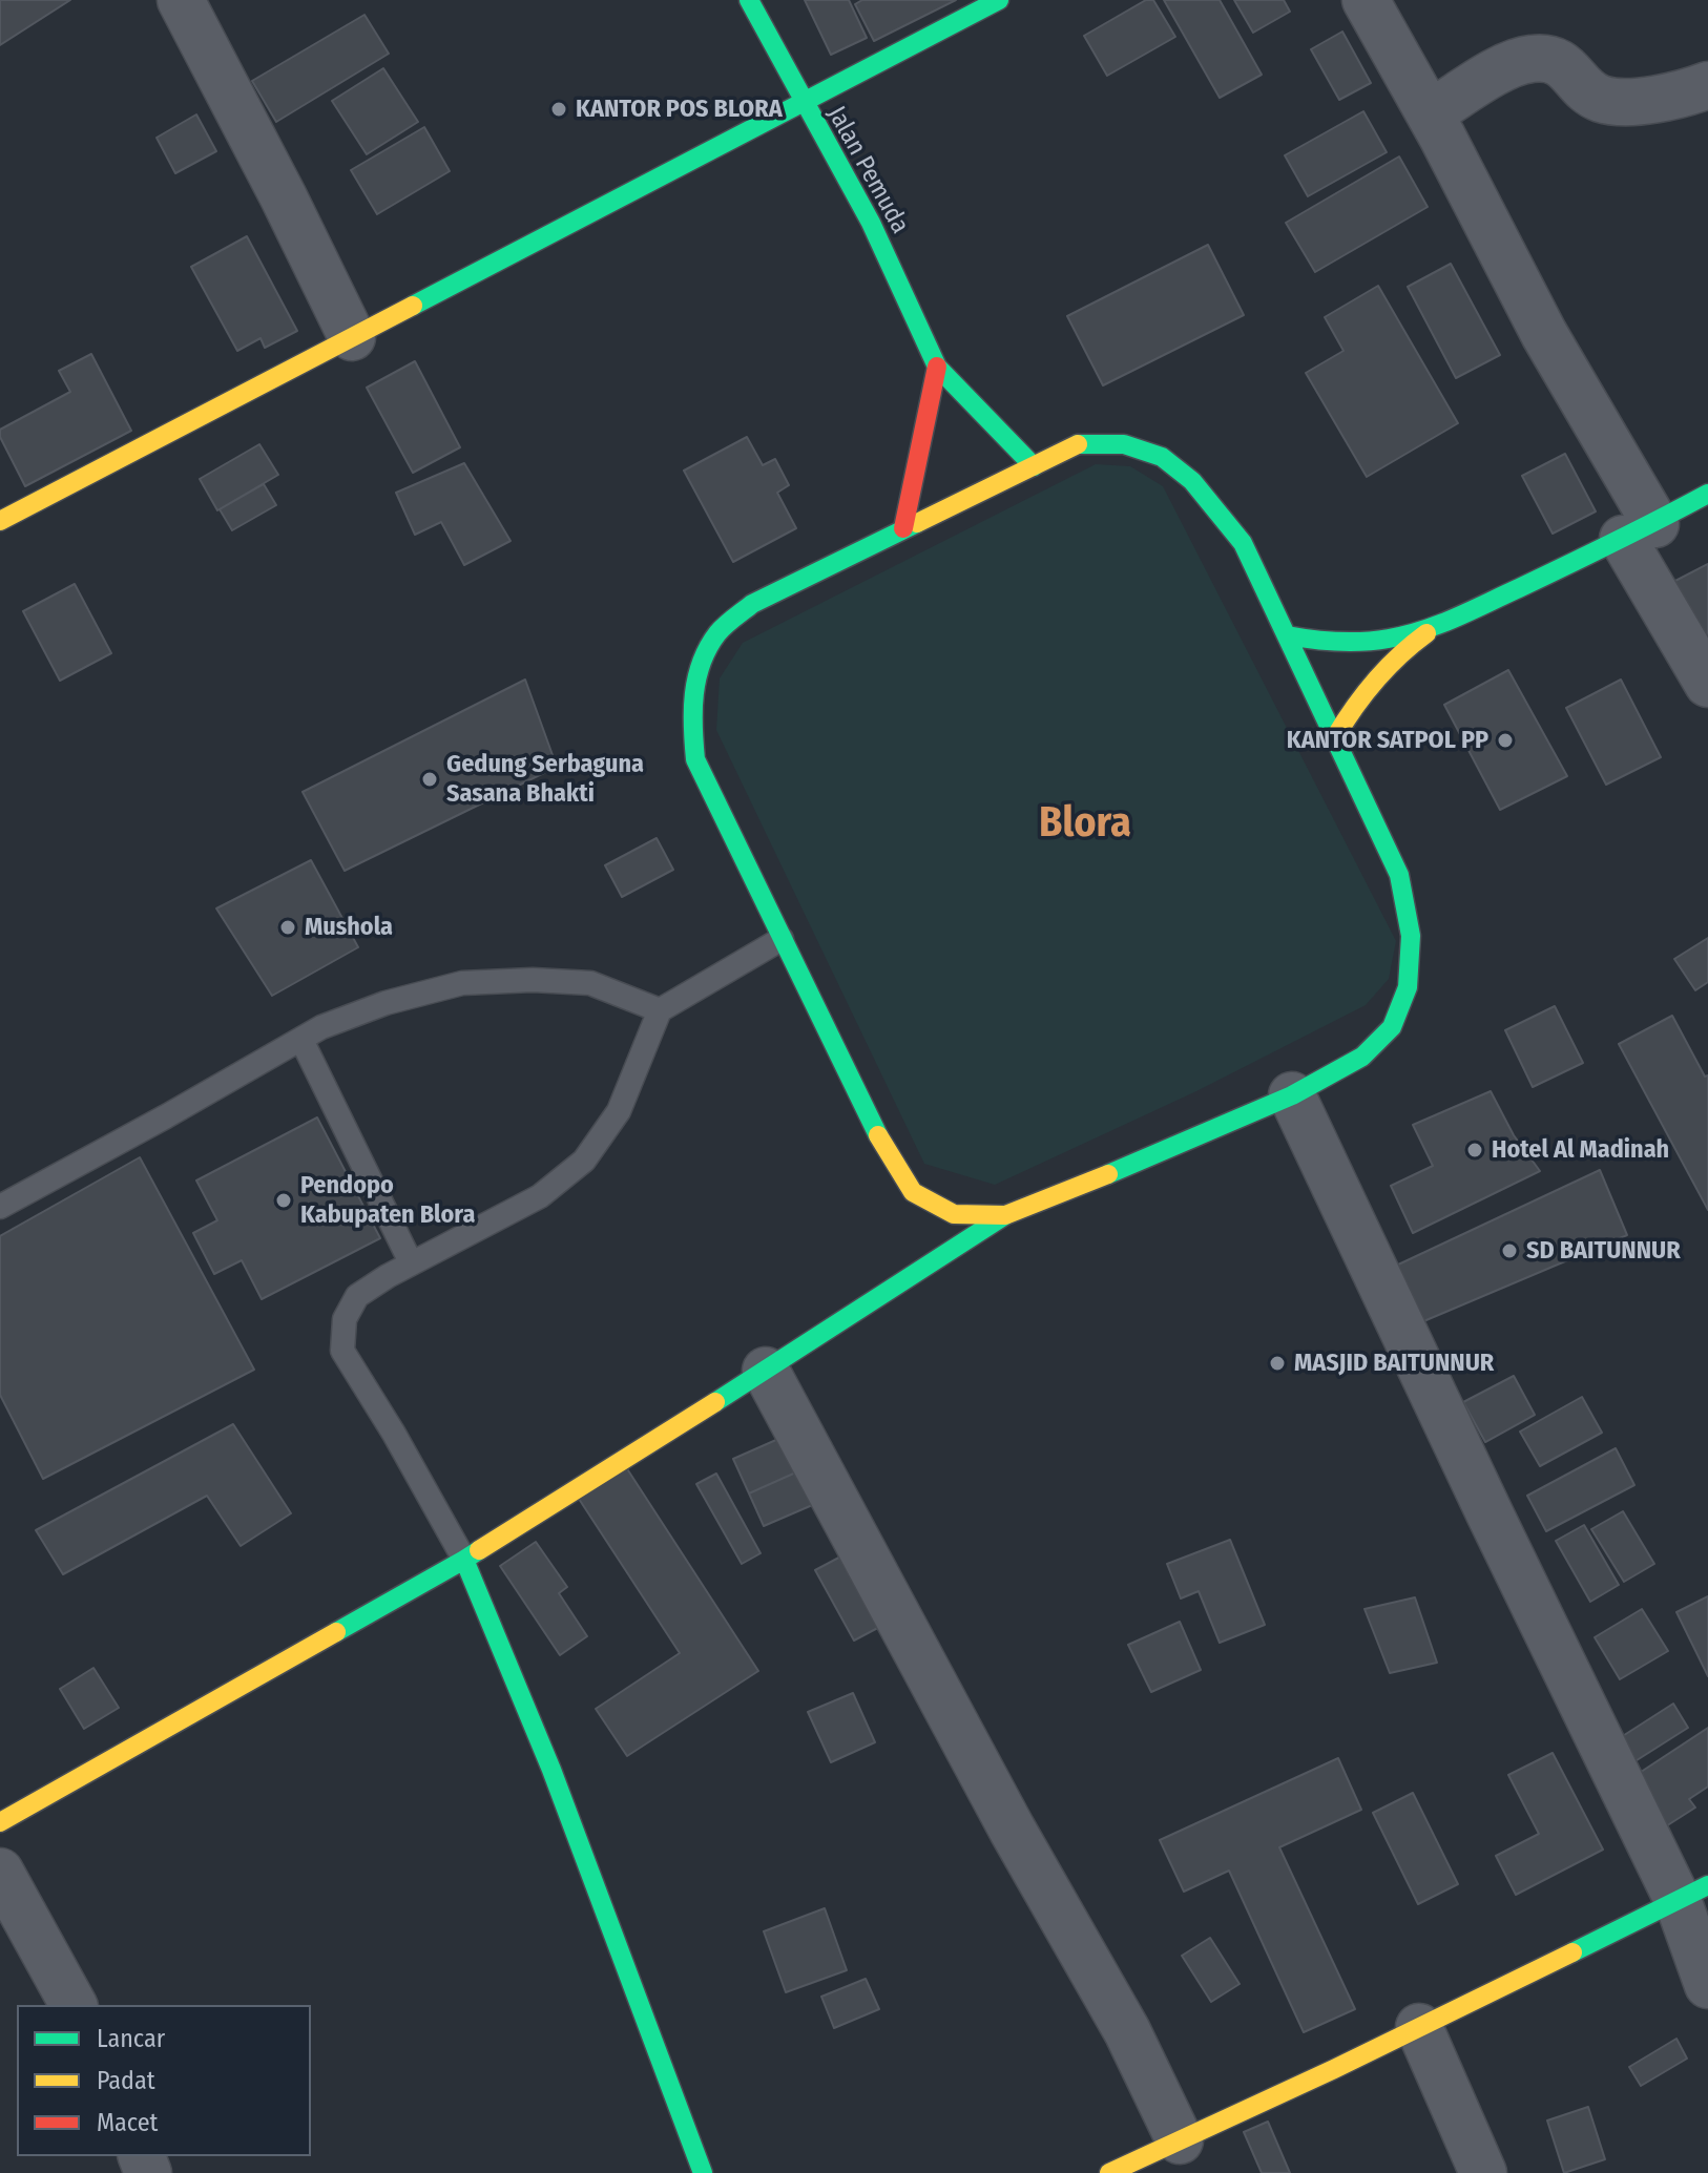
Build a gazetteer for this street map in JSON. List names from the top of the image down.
{
  "streets": {
    "main road": ["Jalan Pemuda"]
  },
  "districts": ["Blora"],
  "places": [
    "KANTOR POS BLORA",
    "KANTOR SATPOL PP",
    "Gedung Serbaguna Sasana Bhakti",
    "Mushola",
    "Hotel Al Madinah",
    "Pendopo Kabupaten Blora",
    "SD BAITUNNUR",
    "MASJID BAITUNNUR"
  ],
  "legend": ["Lancar", "Padat", "Macet"]
}
